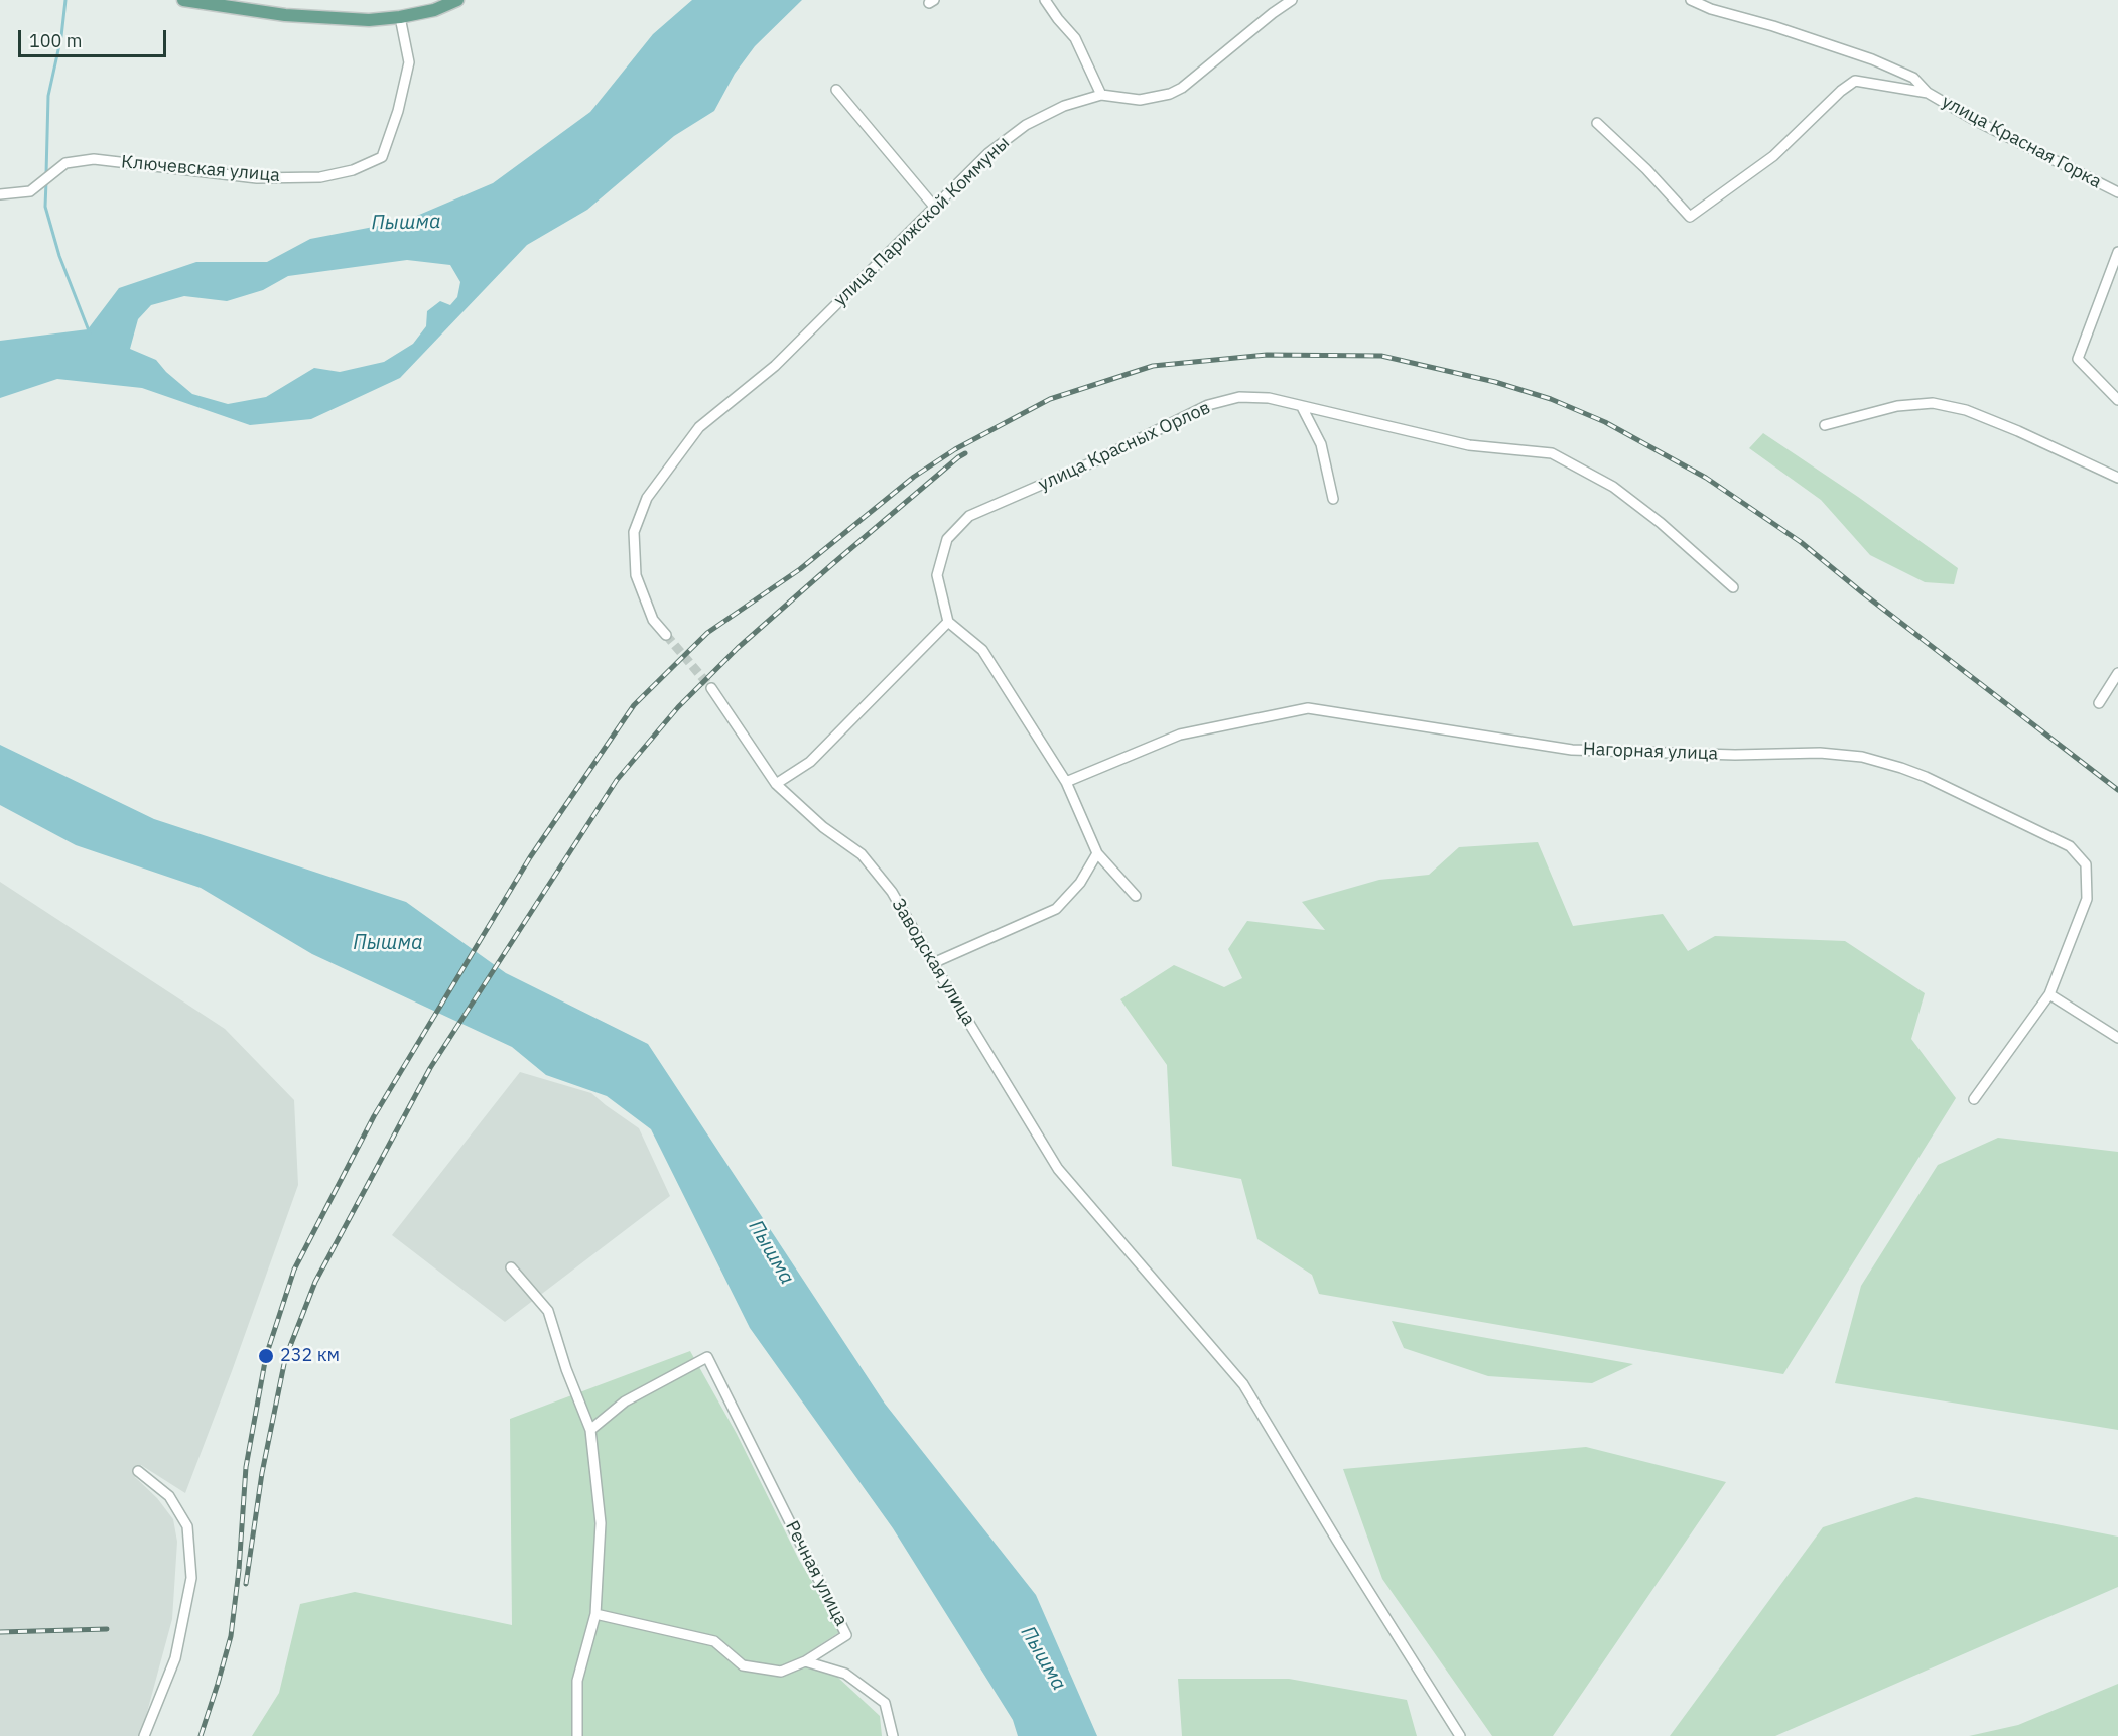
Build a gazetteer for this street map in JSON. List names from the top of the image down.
{
  "streets": {
    "street": [
      "улица Красная Горка",
      "Ключевская улица",
      "улица Парижской Коммуны",
      "улица Красных Орлов",
      "Нагорная улица",
      "Заводская улица",
      "Речная улица"
    ]
  },
  "water": ["Пышма"],
  "places": ["232 км"],
  "scale_bar": "100 m"
}
